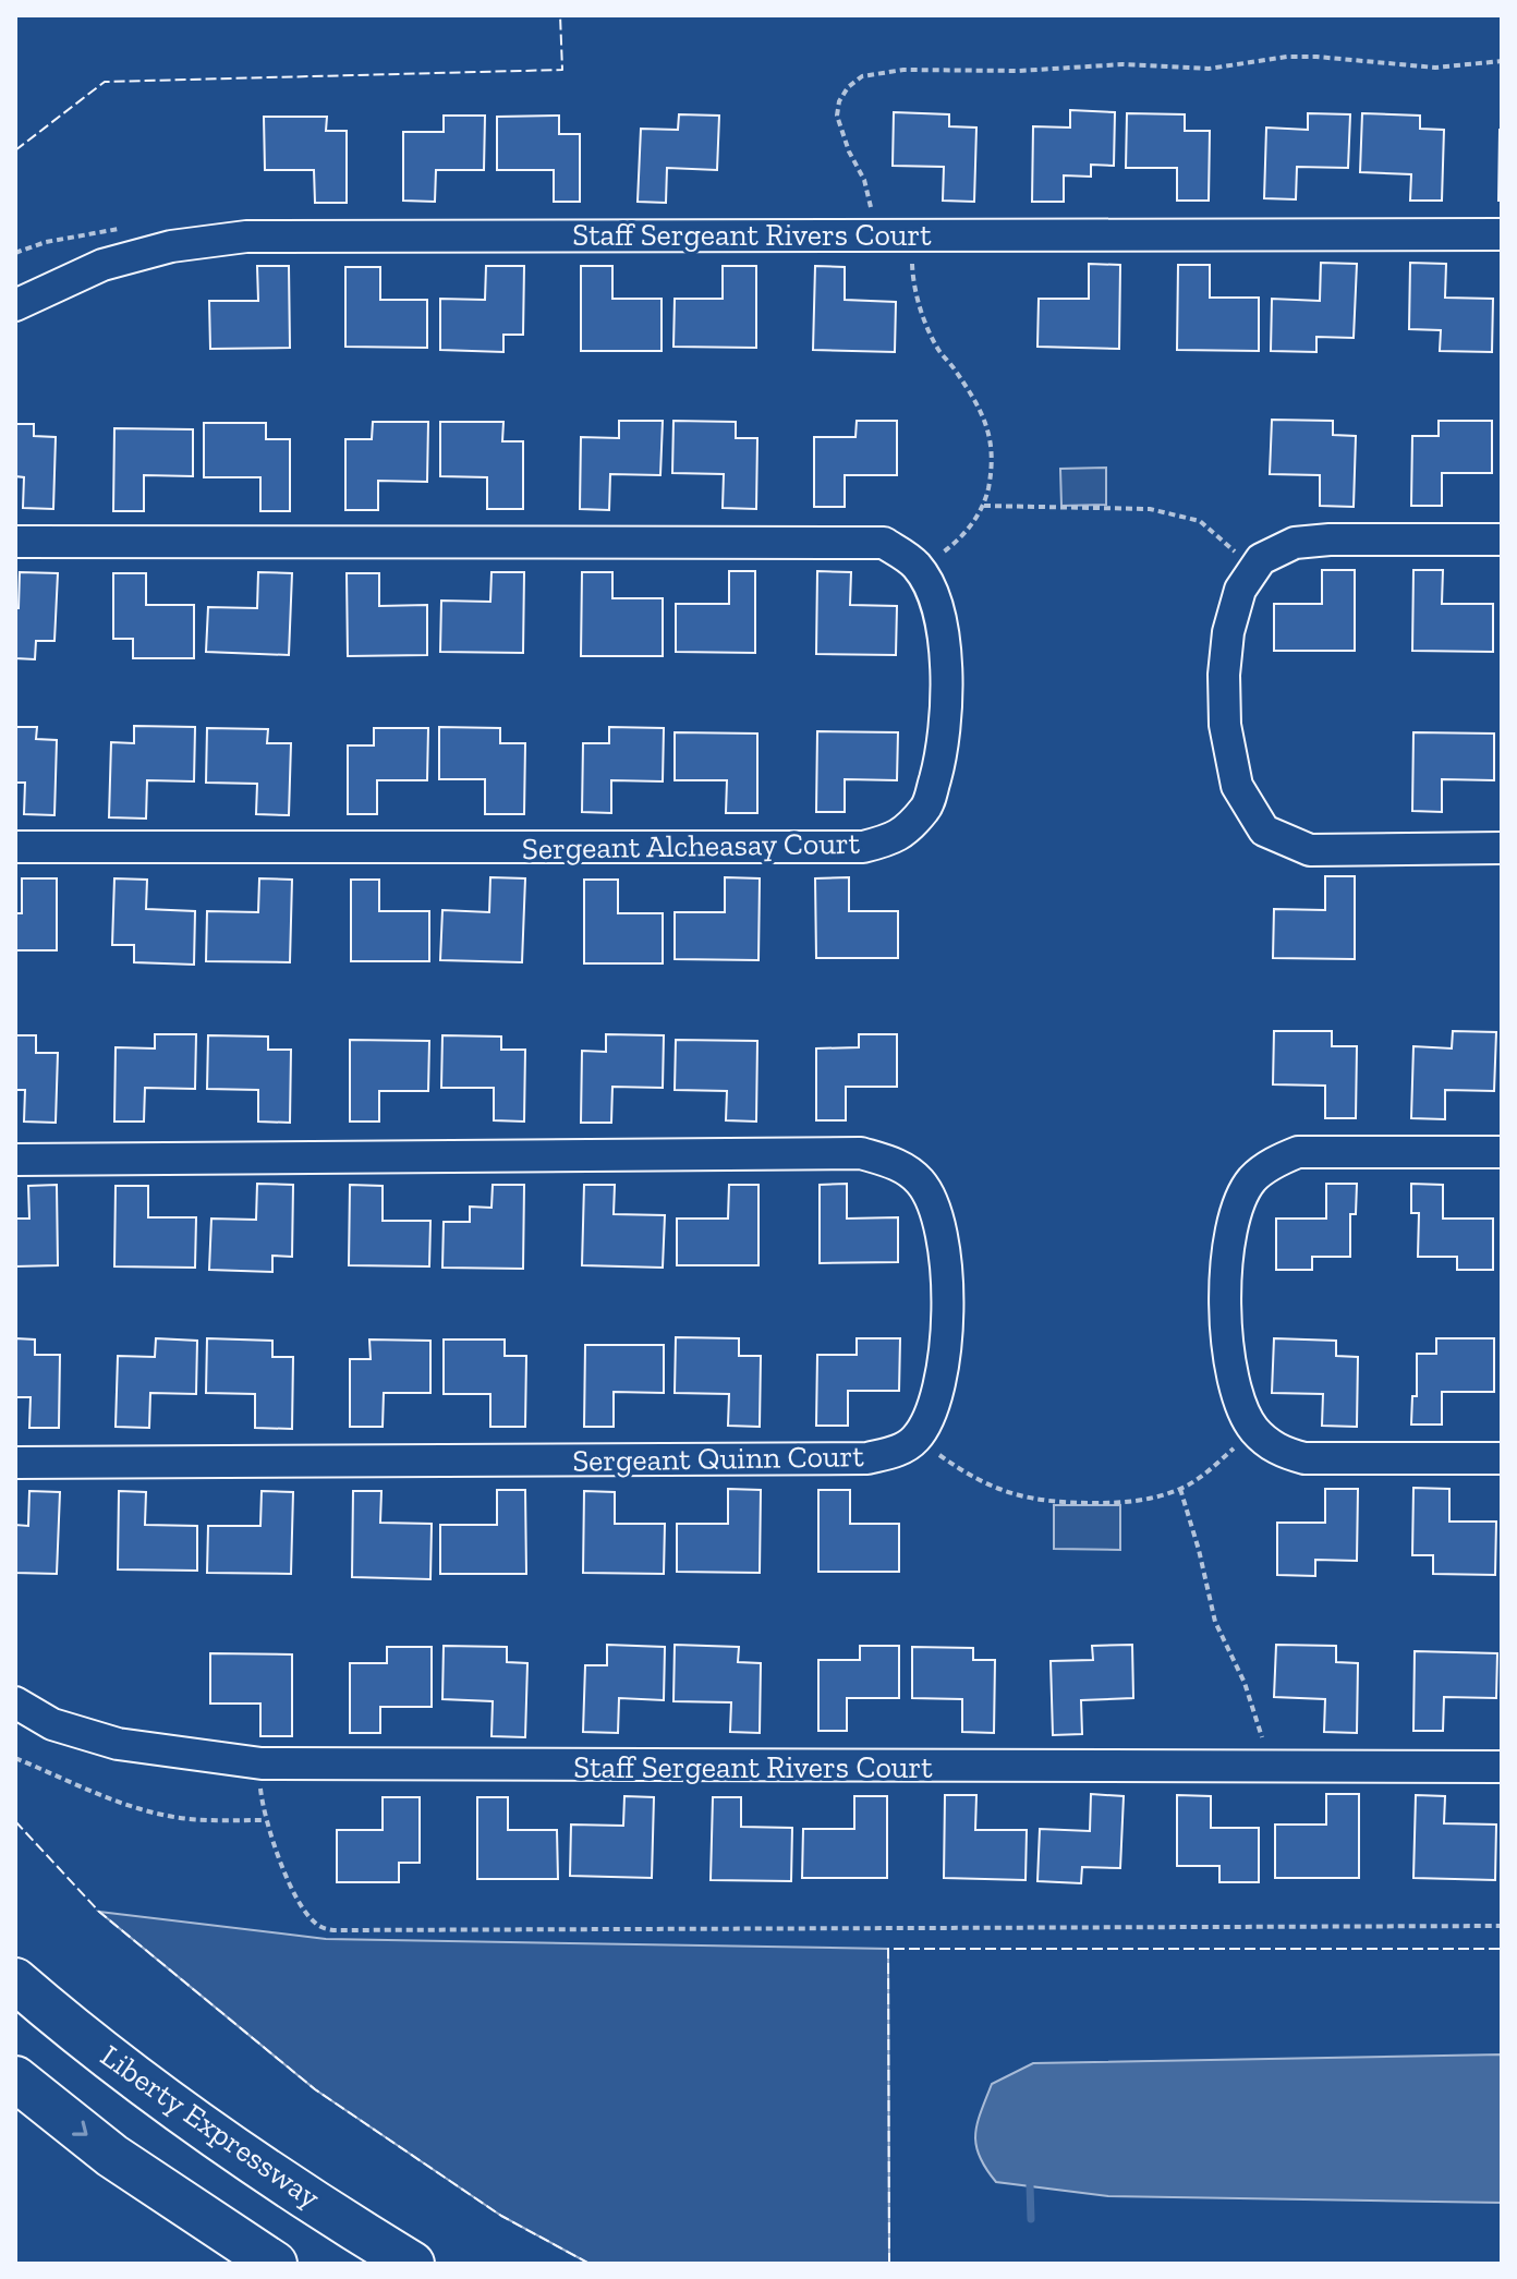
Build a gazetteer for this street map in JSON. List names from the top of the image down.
{
  "streets": {
    "highway": ["Liberty Expressway"],
    "street": ["Staff Sergeant Rivers Court", "Sergeant Alcheasay Court", "Sergeant Quinn Court"]
  }
}
